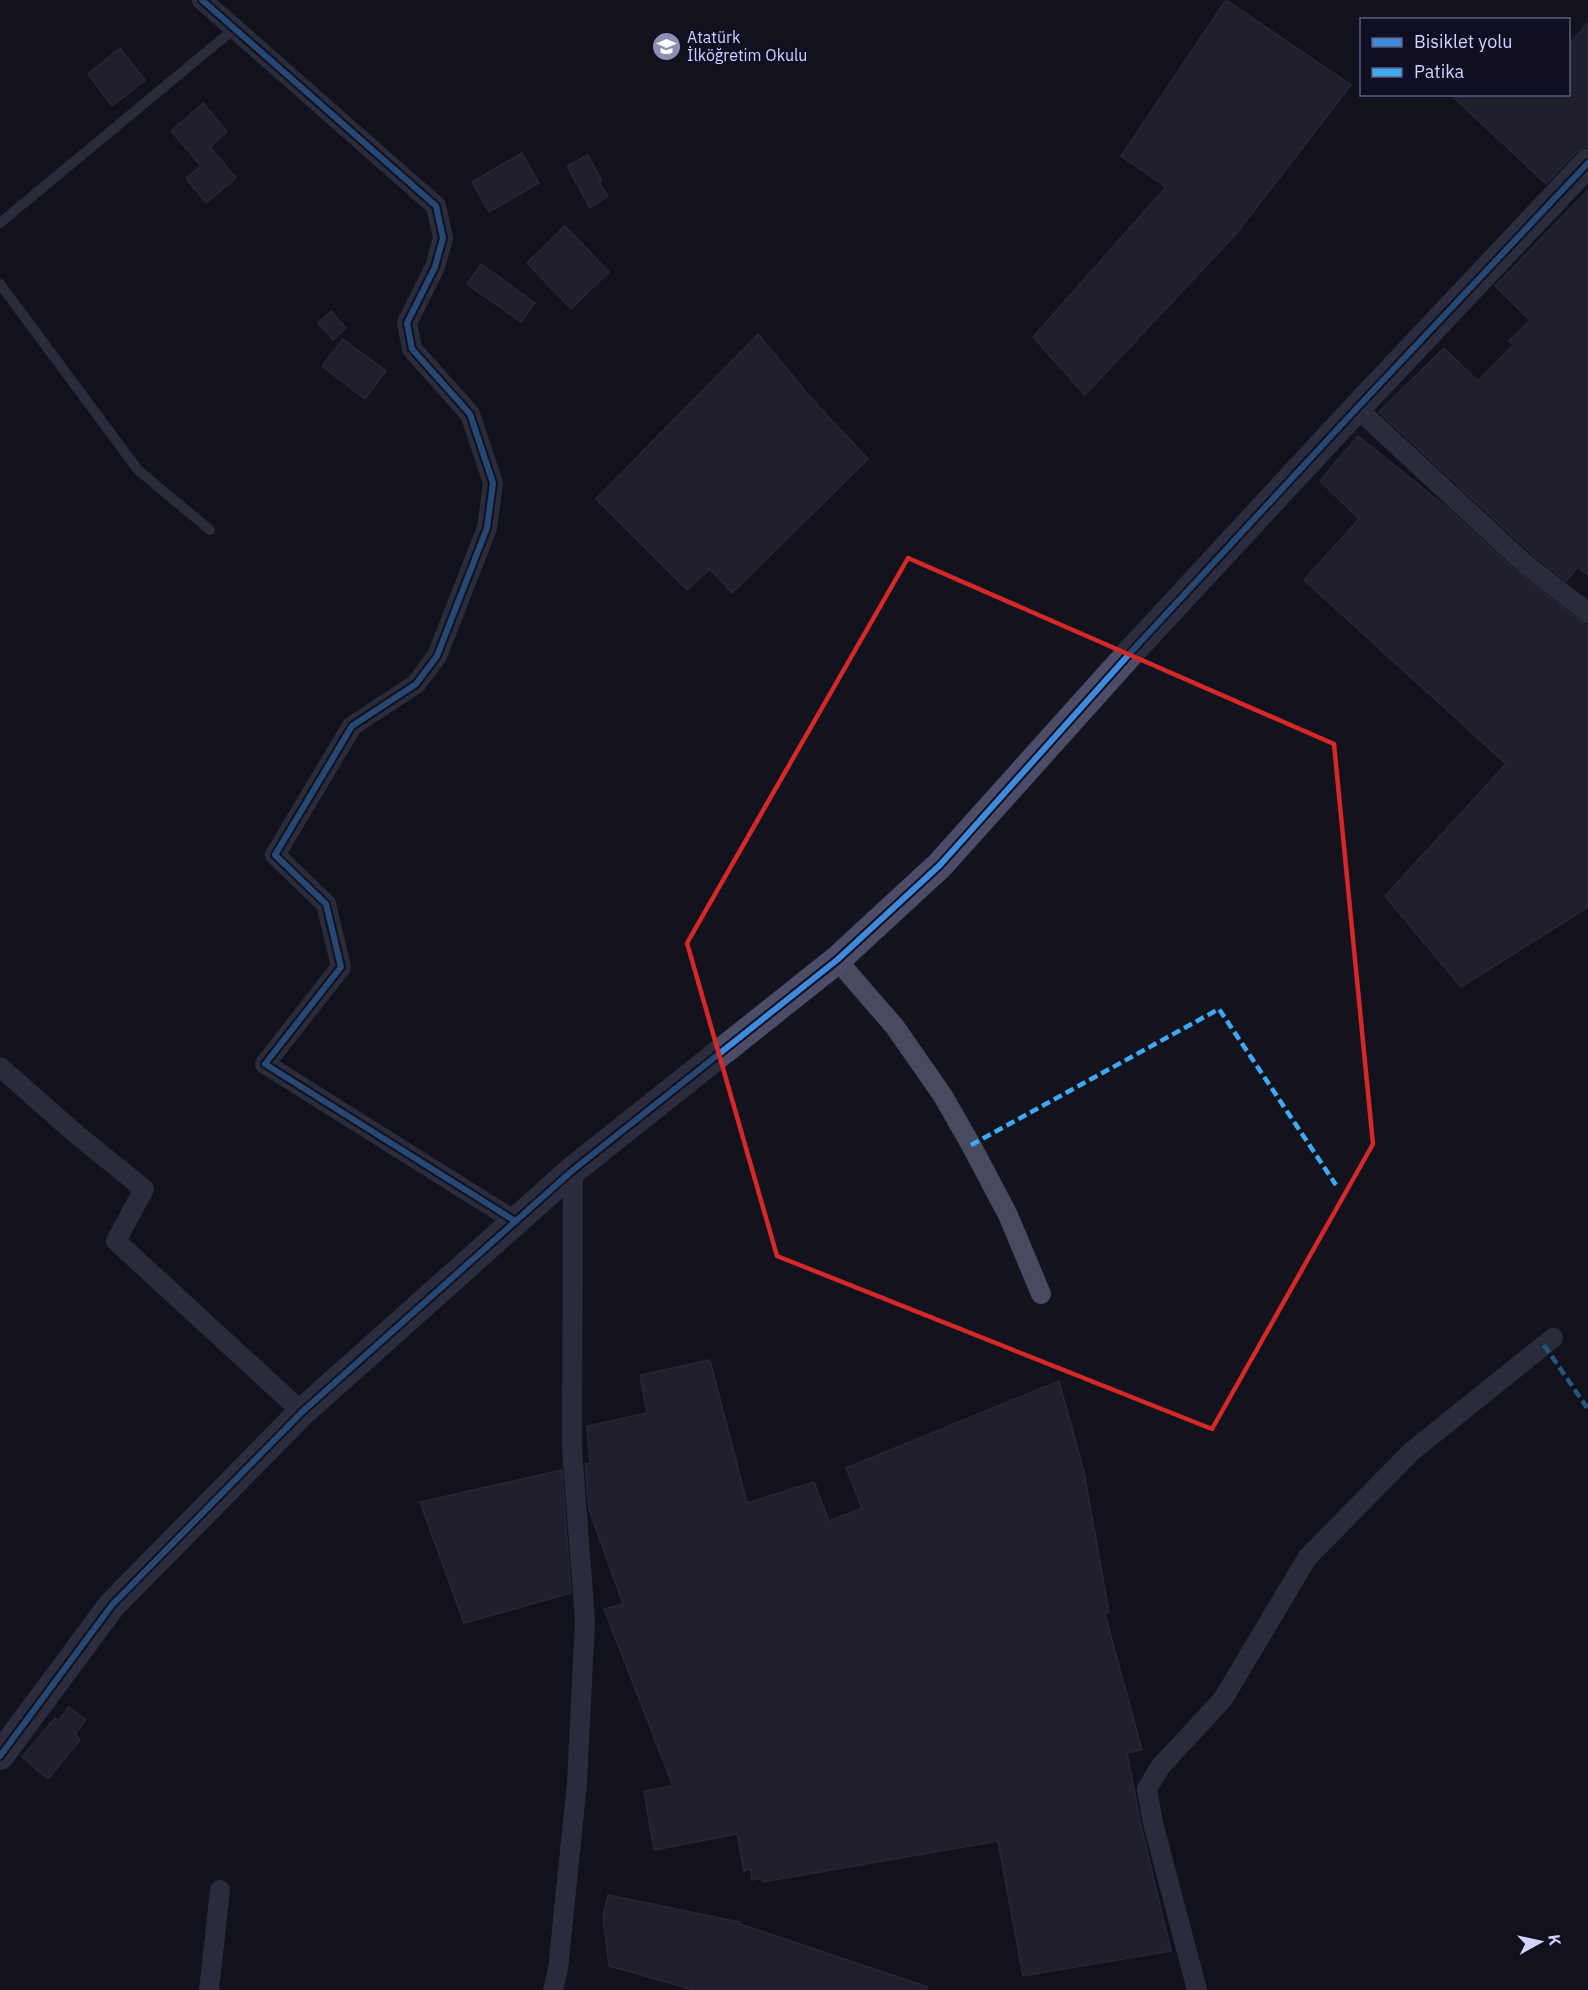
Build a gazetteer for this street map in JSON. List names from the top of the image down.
{
  "places": {
    "school or university": ["Atatürk İlköğretim Okulu"]
  },
  "legend": ["Bisiklet yolu", "Patika"],
  "north": "right"
}
